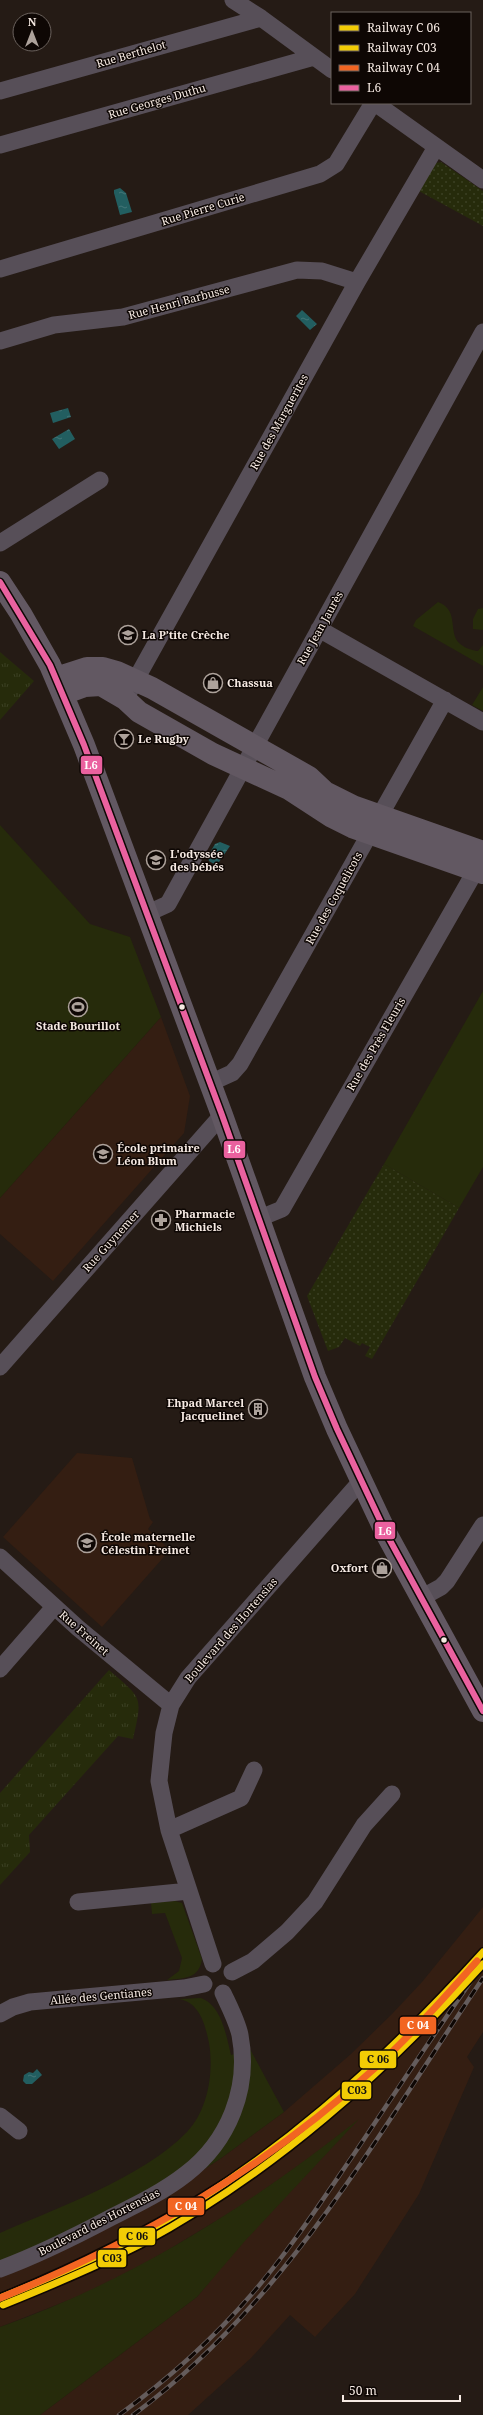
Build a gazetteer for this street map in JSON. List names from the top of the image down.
{
  "streets": {
    "street": [
      "Rue Berthelot",
      "Rue Georges Duthu",
      "Rue Pierre Curie",
      "Rue Henri Barbusse",
      "Rue des Marguerites",
      "Rue Jean Jaurès",
      "Rue des Coquelicots",
      "Rue des Près Fleuris",
      "Rue Guynemer",
      "Boulevard des Hortensias",
      "Rue Freinet",
      "Allée des Gentianes"
    ]
  },
  "crossings": [
    ["Rue Henri Barbusse", "Rue des Marguerites"],
    ["Boulevard des Hortensias", "Rue Freinet"],
    ["Boulevard des Hortensias", "Allée des Gentianes"]
  ],
  "places": {
    "school or university": [
      "La P’tite Crèche",
      "L'odyssée des bébés",
      "École primaire Léon Blum",
      "École maternelle Célestin Freinet"
    ],
    "shop": ["Chassua", "Oxfort"],
    "bar": ["Le Rugby"],
    "sports": ["Stade Bourillot"],
    "pharmacy": ["Pharmacie Michiels"],
    "building": ["Ehpad Marcel Jacquelinet"]
  },
  "lines": ["transit line L6", "rail line C03"],
  "legend": [
    "Railway C 06",
    "Railway C03",
    "Railway C 04",
    "L6"
  ],
  "scale_bar": "50 m",
  "north": "top"
}
